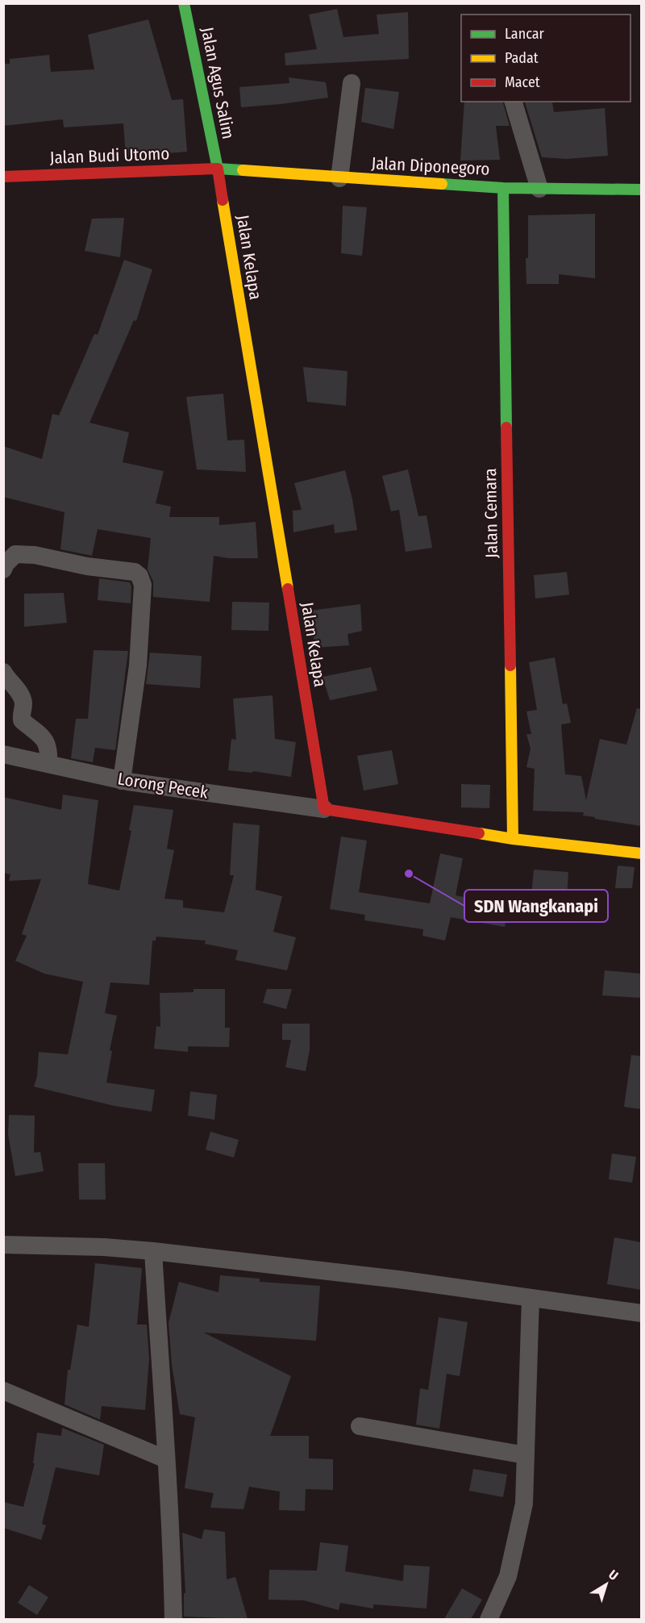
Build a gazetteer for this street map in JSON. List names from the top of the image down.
{
  "streets": {
    "street": [
      "Jalan Agus Salim",
      "Jalan Budi Utomo",
      "Jalan Diponegoro",
      "Jalan Kelapa",
      "Jalan Cemara",
      "Lorong Pecek"
    ]
  },
  "crossings": [
    ["Jalan Agus Salim", "Jalan Budi Utomo"],
    ["Jalan Agus Salim", "Jalan Diponegoro"],
    ["Jalan Agus Salim", "Jalan Kelapa"],
    ["Jalan Budi Utomo", "Jalan Diponegoro"],
    ["Jalan Budi Utomo", "Jalan Kelapa"],
    ["Jalan Diponegoro", "Jalan Kelapa"],
    ["Jalan Diponegoro", "Jalan Cemara"],
    ["Jalan Kelapa", "Lorong Pecek"]
  ],
  "places": ["SDN Wangkanapi"],
  "legend": ["Lancar", "Padat", "Macet"],
  "north": "top right"
}
